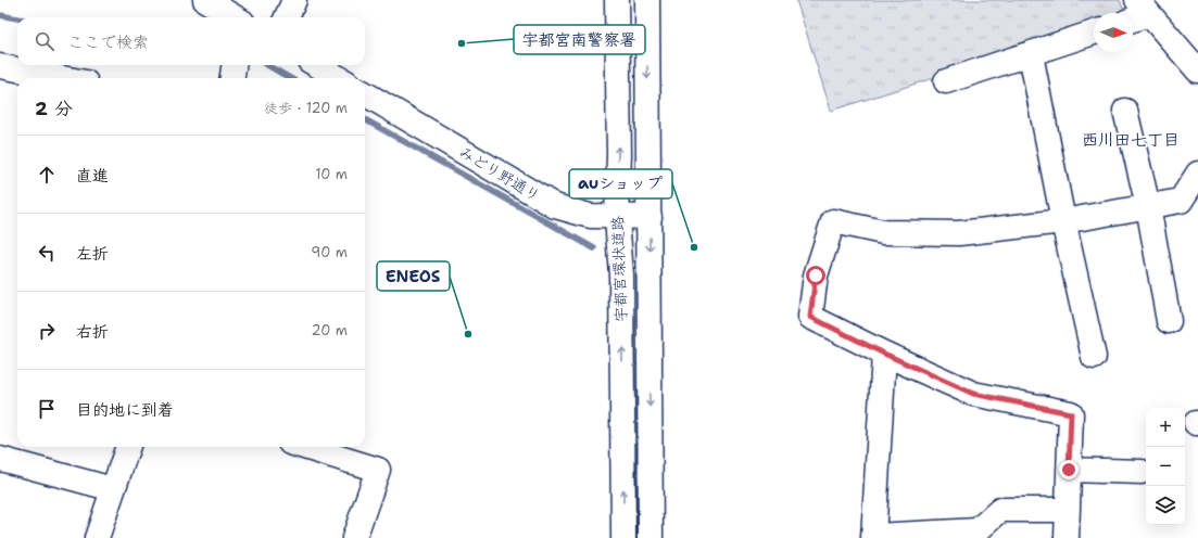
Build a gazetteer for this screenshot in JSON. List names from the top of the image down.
{
  "streets": {
    "main road": ["みどり野通り", "宇都宮環状道路"]
  },
  "crossings": [
    ["みどり野通り", "宇都宮環状道路"]
  ],
  "districts": ["西川田七丁目"],
  "places": ["宇都宮南警察署", "auショップ", "ENEOS"],
  "north": "right",
  "page": {
    "search": "ここで検索",
    "heading": ["2 分", "徒歩 · 120 m"],
    "list": [
      ["直進", "10 m"],
      ["左折", "90 m"],
      ["右折", "20 m"],
      "目的地に到着"
    ],
    "map_buttons": ["+", "−"]
  }
}
